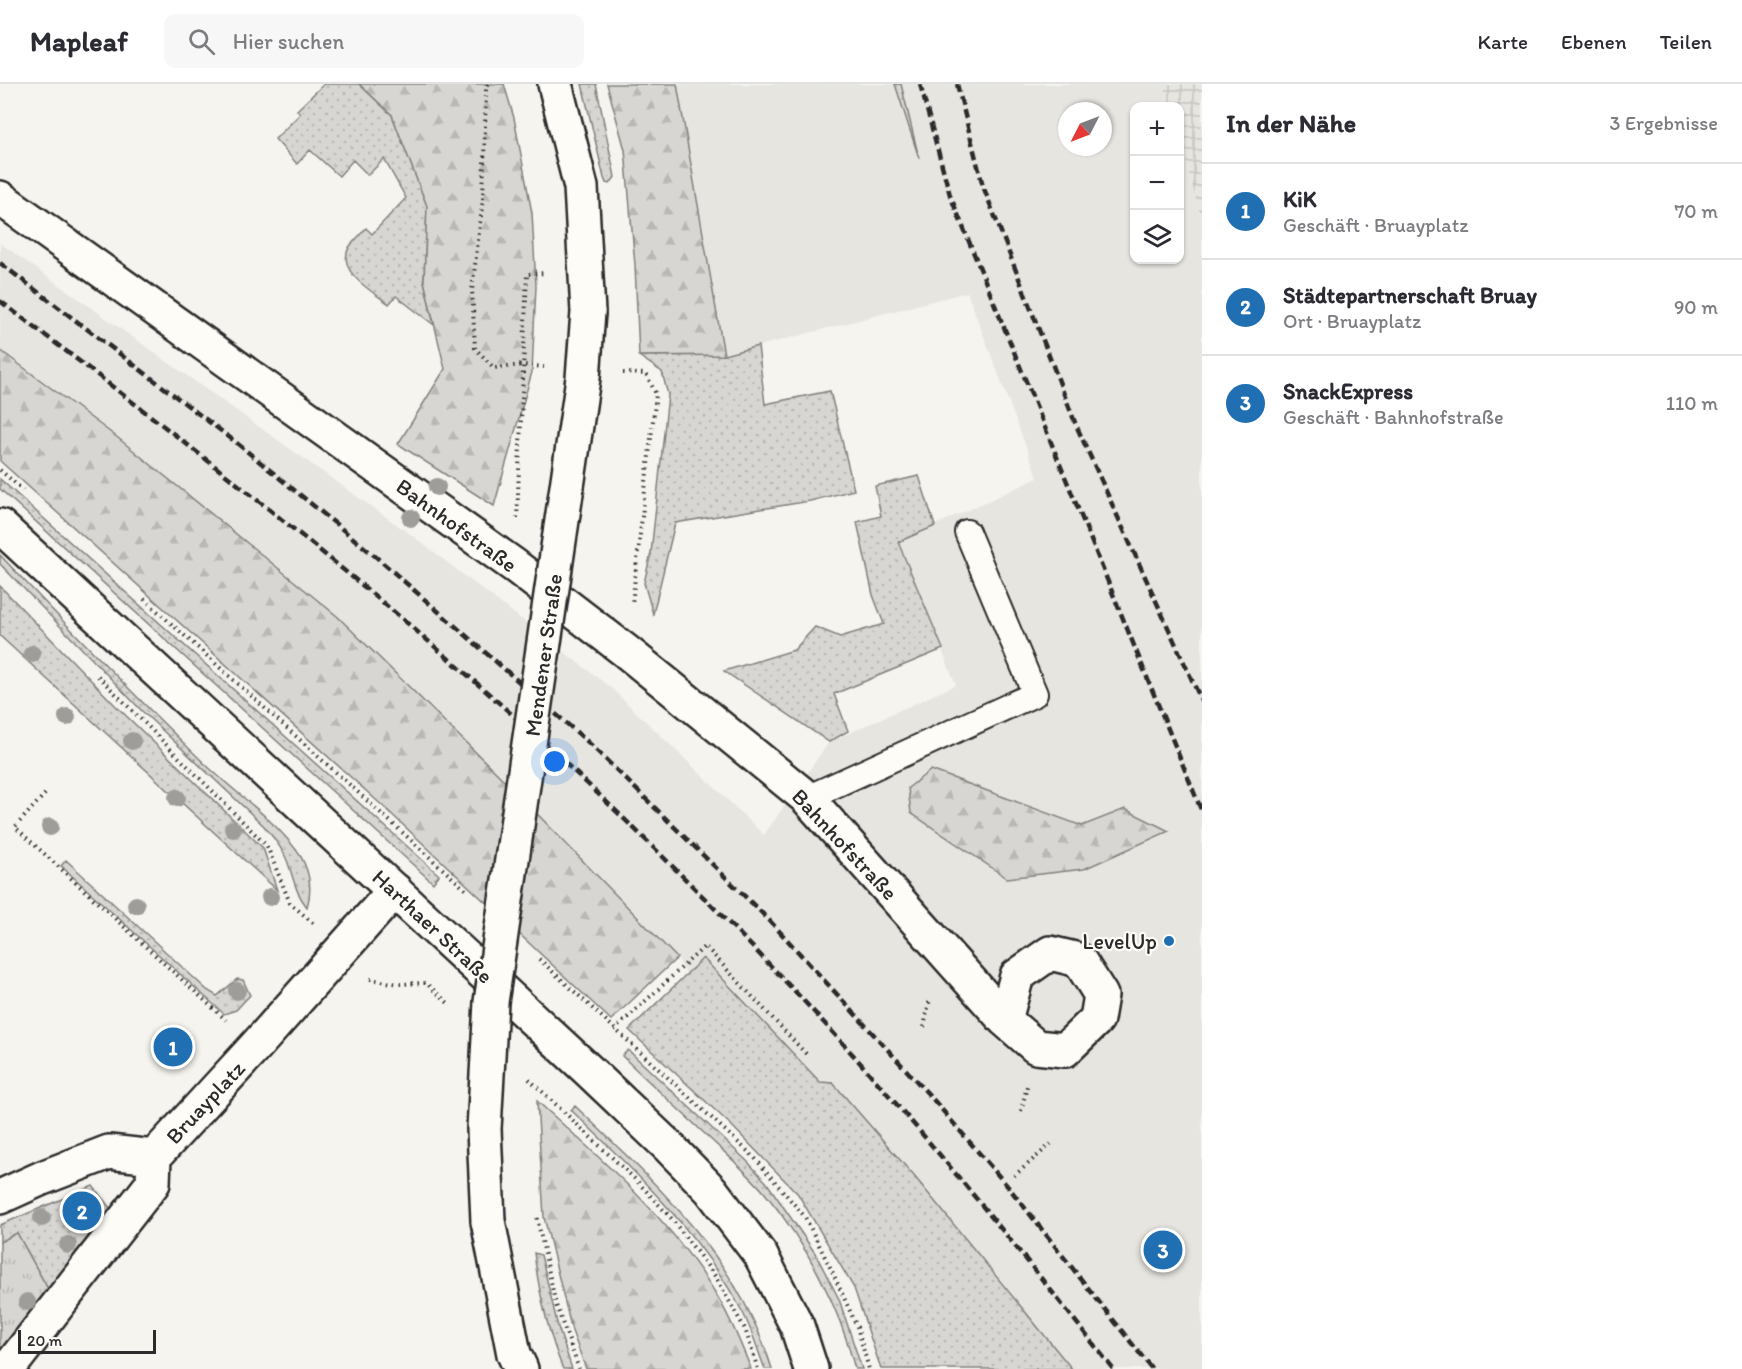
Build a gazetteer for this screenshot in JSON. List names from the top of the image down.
{
  "streets": {
    "street": [
      "Bahnhofstraße",
      "Mendener Straße",
      "Harthaer Straße",
      "Bruayplatz"
    ]
  },
  "places": ["LevelUp"],
  "scale_bar": "20 m",
  "north": "bottom left",
  "page": {
    "header": "Mapleaf",
    "search": "Hier suchen",
    "nav": ["Karte", "Ebenen", "Teilen"],
    "heading": ["In der Nähe", "3 Ergebnisse"],
    "map_buttons": ["+", "−"],
    "list": [
      {
        "mark": "1",
        "name": "KiK",
        "note": "Geschäft · Bruayplatz",
        "value": "70 m"
      },
      {
        "mark": "2",
        "name": "Städtepartnerschaft Bruay",
        "note": "Ort · Bruayplatz",
        "value": "90 m"
      },
      {
        "mark": "3",
        "name": "SnackExpress",
        "note": "Geschäft · Bahnhofstraße",
        "value": "110 m"
      }
    ],
    "pins": ["1", "2", "3"],
    "scale": "20 m"
  }
}
